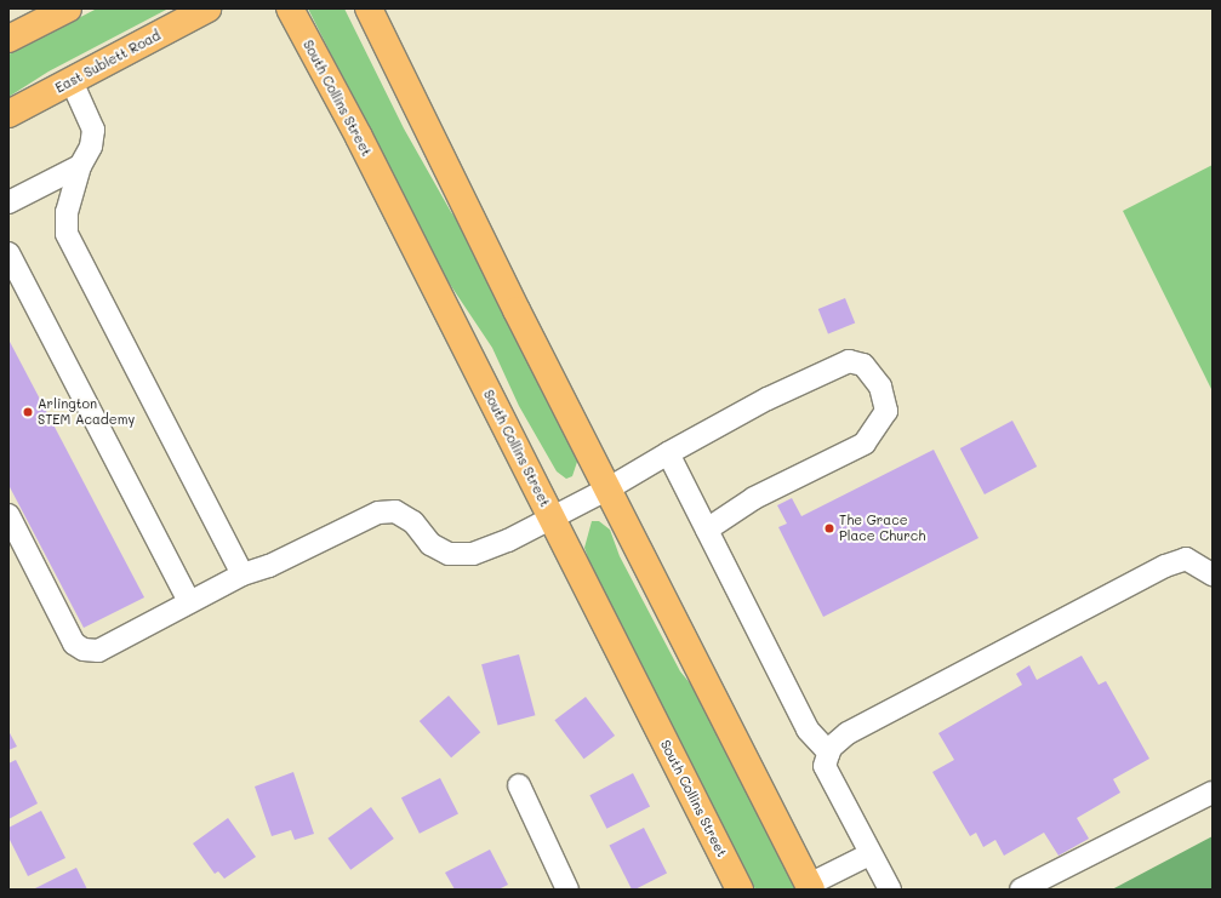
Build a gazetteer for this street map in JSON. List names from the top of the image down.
{
  "streets": {
    "main road": ["East Sublett Road", "South Collins Street"]
  },
  "places": ["Arlington STEM Academy", "The Grace Place Church"]
}
